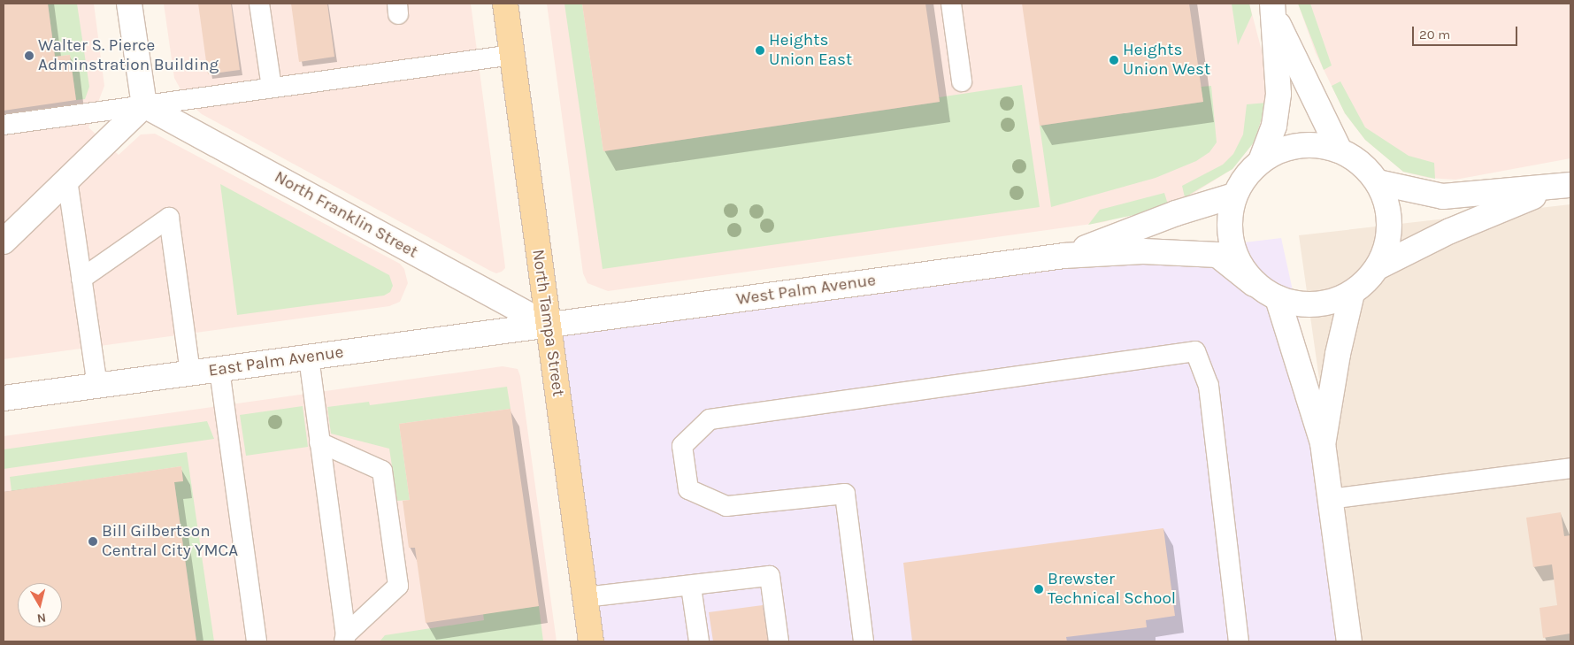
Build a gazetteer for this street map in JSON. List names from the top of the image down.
{
  "streets": {
    "main road": ["North Tampa Street"],
    "street": ["North Franklin Street", "West Palm Avenue", "East Palm Avenue"]
  },
  "crossings": [
    ["North Franklin Street", "West Palm Avenue"],
    ["North Franklin Street", "North Tampa Street"],
    ["North Franklin Street", "East Palm Avenue"],
    ["West Palm Avenue", "North Tampa Street"],
    ["West Palm Avenue", "East Palm Avenue"],
    ["North Tampa Street", "East Palm Avenue"]
  ],
  "places": [
    "Heights Union East",
    "Walter S. Pierce Adminstration Building",
    "Heights Union West",
    "Bill Gilbertson Central City YMCA",
    "Brewster Technical School"
  ],
  "scale_bar": "20 m",
  "north": "bottom"
}
